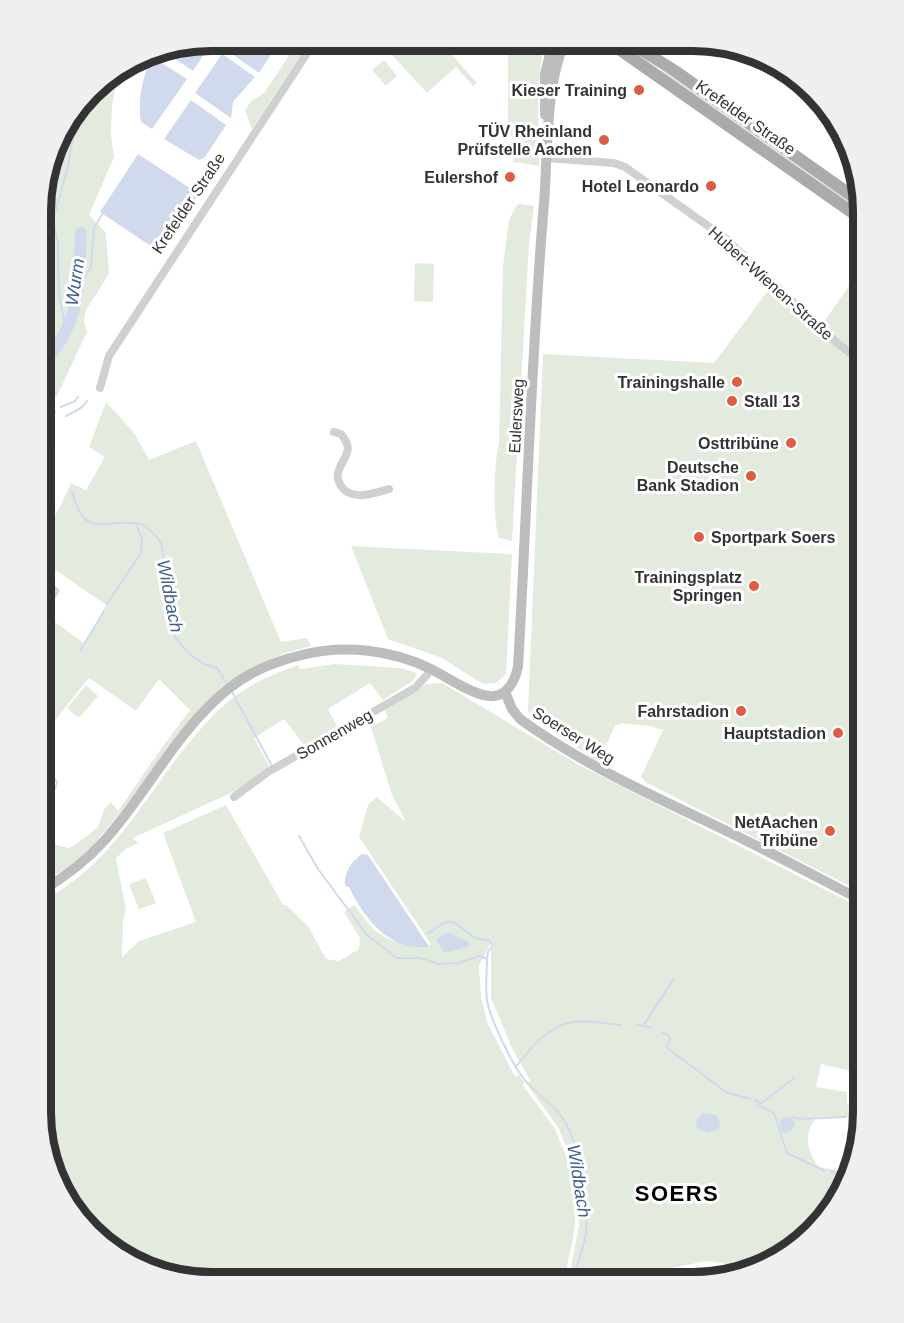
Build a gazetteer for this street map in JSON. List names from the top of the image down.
{
  "streets": {
    "main road": ["Krefelder Straße", "Eulersweg", "Soerser Weg"],
    "street": ["Hubert-Wienen-Straße", "Sonnenweg"]
  },
  "crossings": [
    ["Hubert-Wienen-Straße", "Eulersweg"],
    ["Eulersweg", "Soerser Weg"]
  ],
  "districts": ["SOERS"],
  "water": ["Wurm", "Wildbach"],
  "places": [
    "Kieser Training",
    "TÜV Rheinland Prüfstelle Aachen",
    "Eulershof",
    "Hotel Leonardo",
    "Trainingshalle",
    "Stall 13",
    "Osttribüne",
    "Deutsche Bank Stadion",
    "Sportpark Soers",
    "Trainingsplatz Springen",
    "Fahrstadion",
    "Hauptstadion",
    "NetAachen Tribüne"
  ]
}
